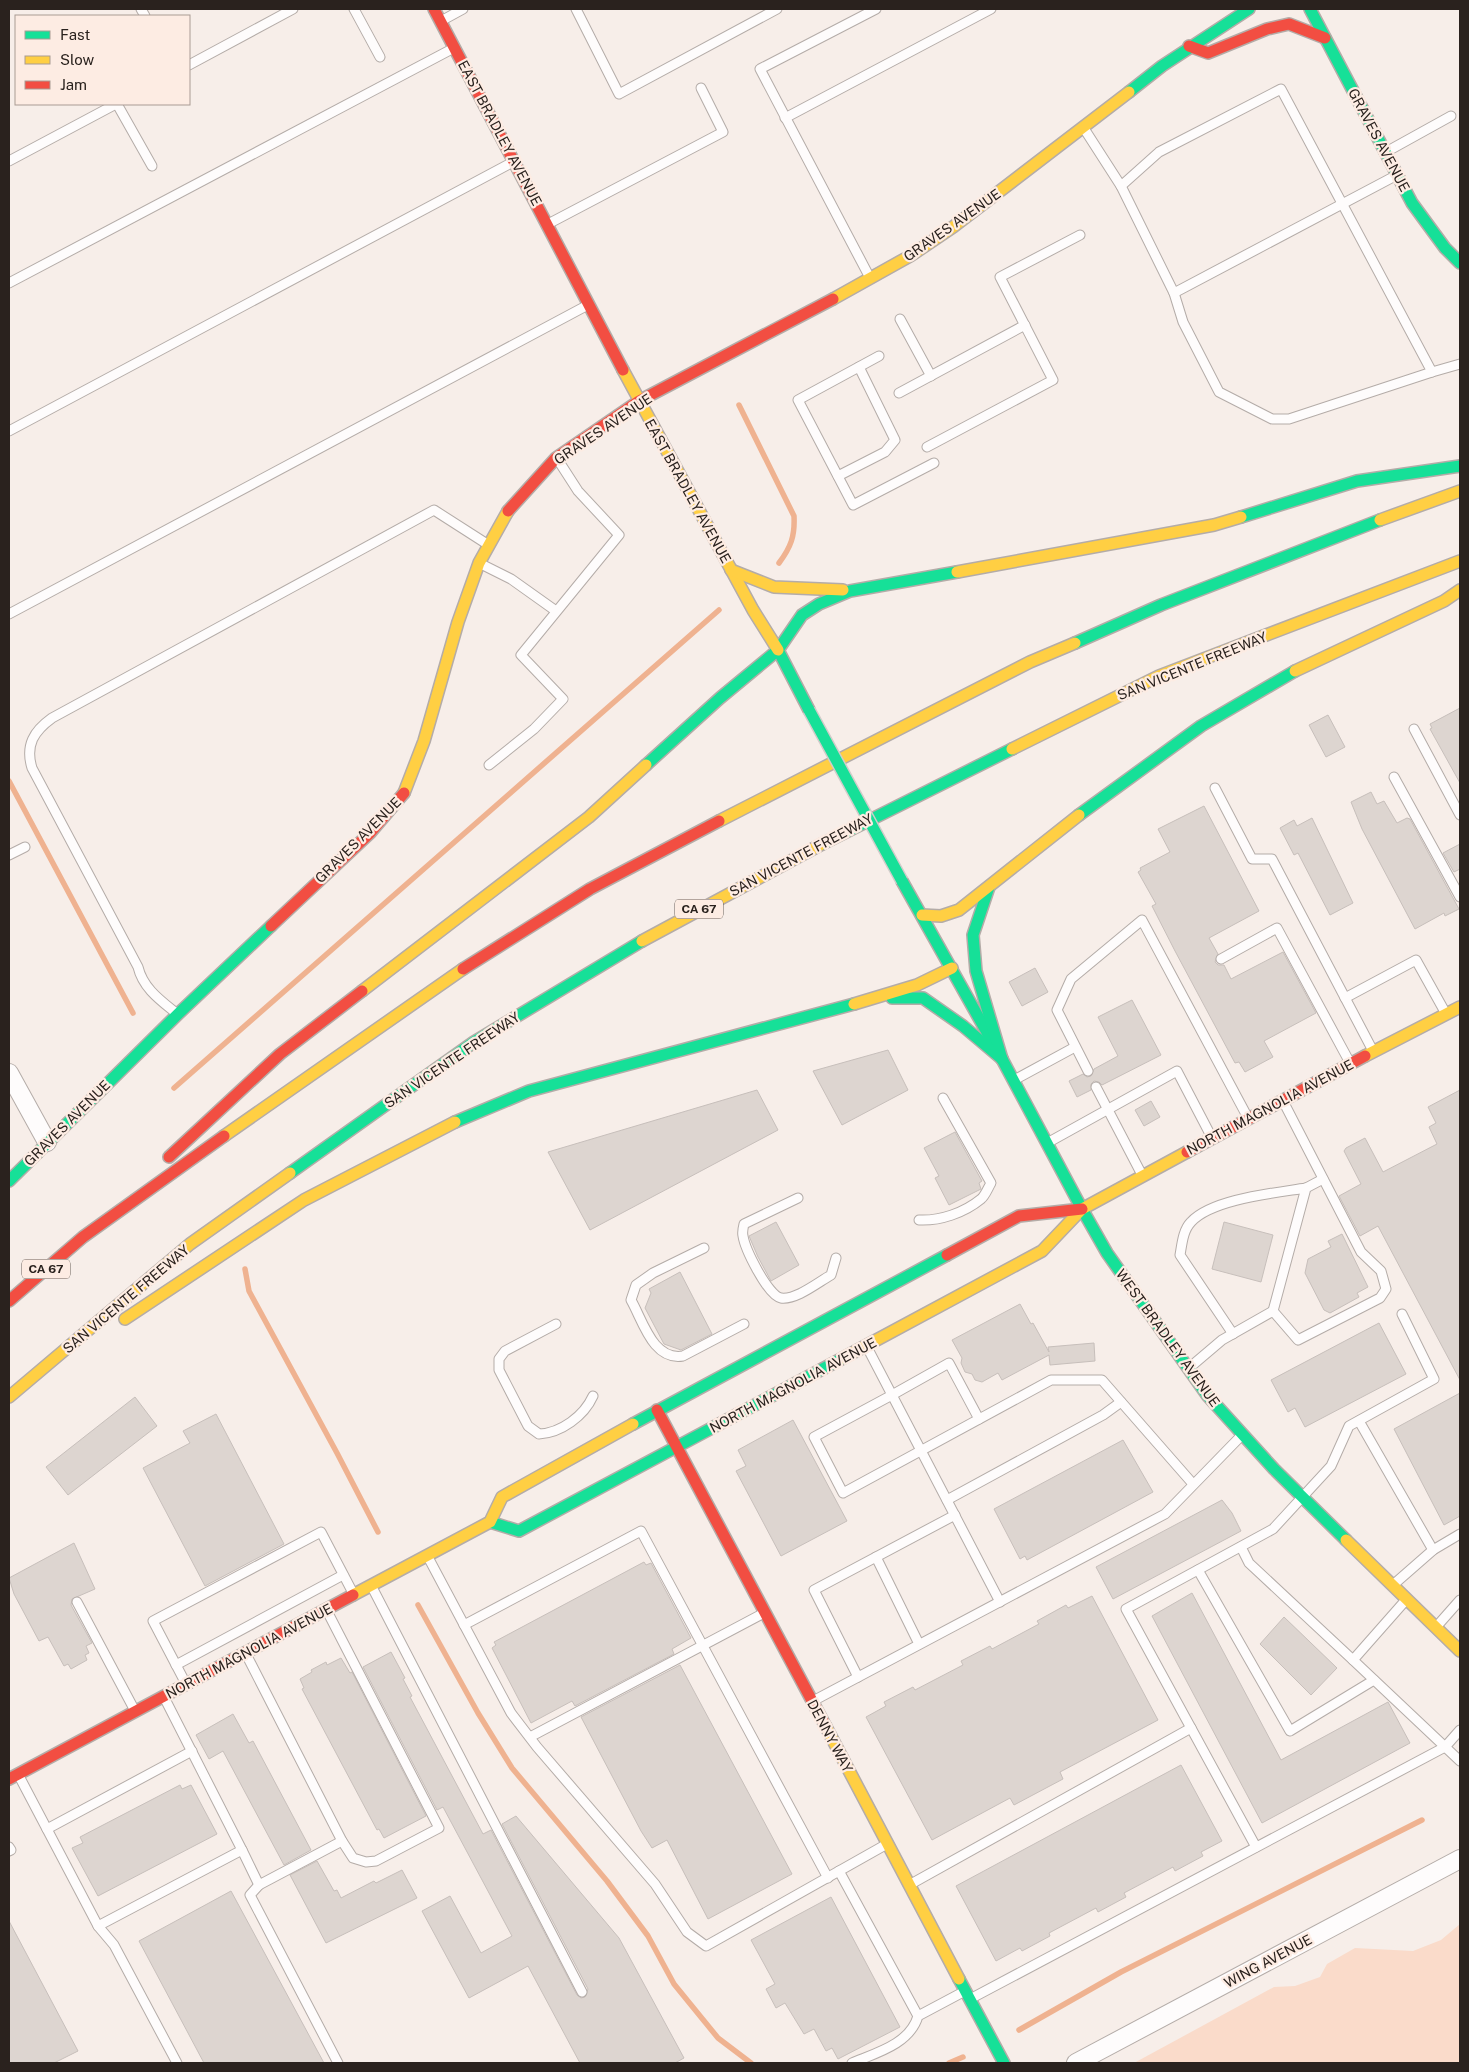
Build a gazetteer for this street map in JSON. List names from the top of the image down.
{
  "streets": {
    "main road": [
      "EAST BRADLEY AVENUE",
      "GRAVES AVENUE",
      "SAN VICENTE FREEWAY",
      "CA 67",
      "NORTH MAGNOLIA AVENUE",
      "WEST BRADLEY AVENUE",
      "DENNY WAY"
    ],
    "street": ["WING AVENUE"]
  },
  "crossings": [
    ["EAST BRADLEY AVENUE", "GRAVES AVENUE"],
    ["EAST BRADLEY AVENUE", "WEST BRADLEY AVENUE"],
    ["NORTH MAGNOLIA AVENUE", "WEST BRADLEY AVENUE"],
    ["NORTH MAGNOLIA AVENUE", "DENNY WAY"]
  ],
  "legend": ["Fast", "Slow", "Jam"]
}
